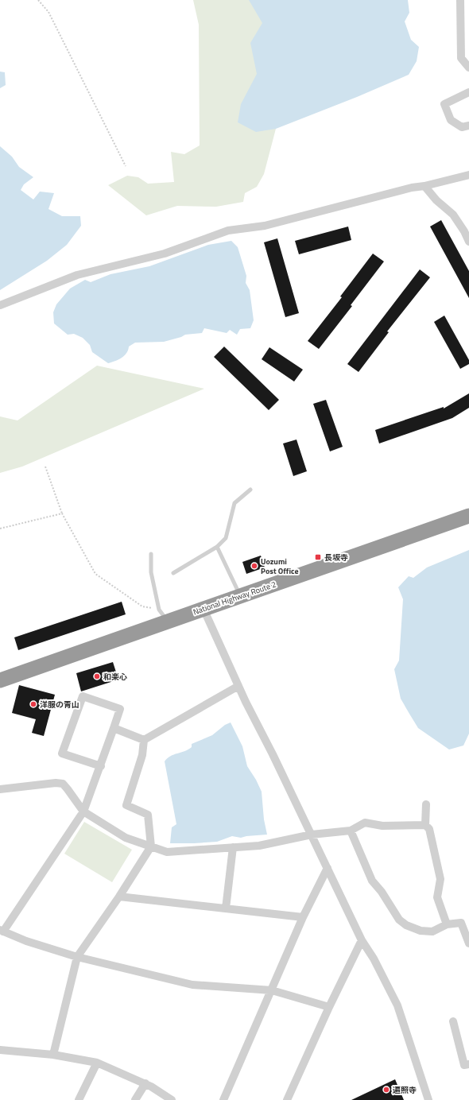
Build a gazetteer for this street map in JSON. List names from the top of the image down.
{
  "streets": {
    "highway": ["National Highway Route 2"]
  },
  "places": {
    "transit": ["長坂寺"],
    "other": [
      "Uozumi Post Office",
      "和楽心",
      "洋服の青山",
      "遍照寺"
    ]
  }
}
